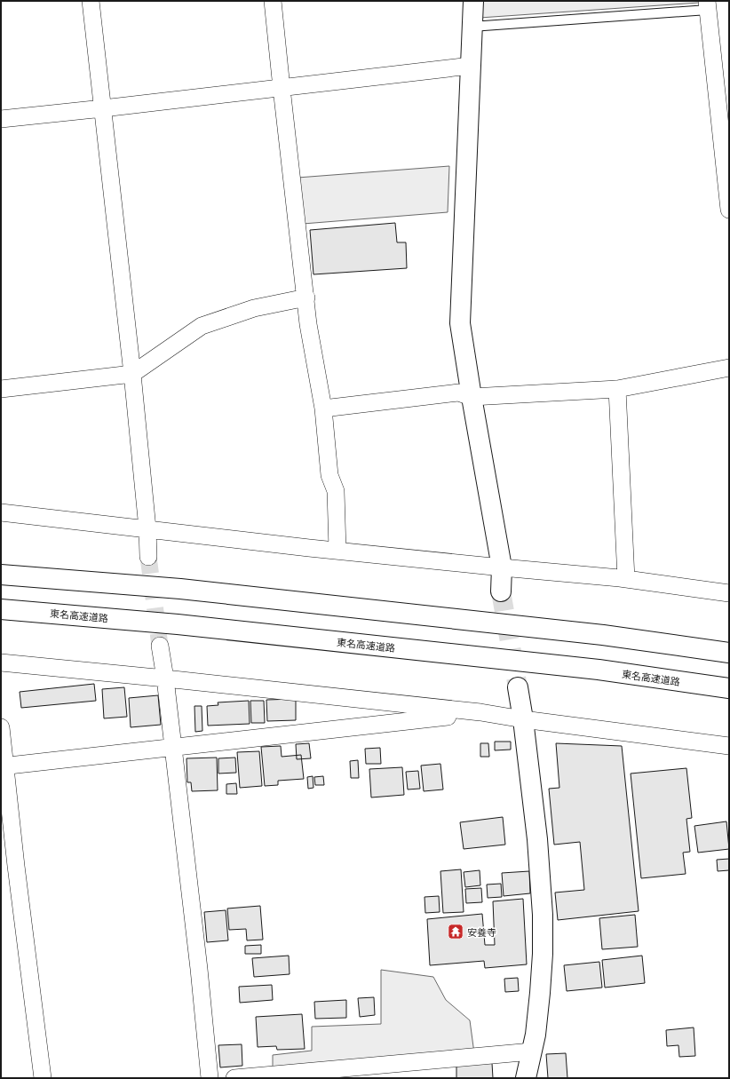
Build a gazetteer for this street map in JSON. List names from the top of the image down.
{
  "streets": {
    "main road": ["東名高速道路"]
  },
  "places": {
    "temple": ["安養寺"]
  }
}
